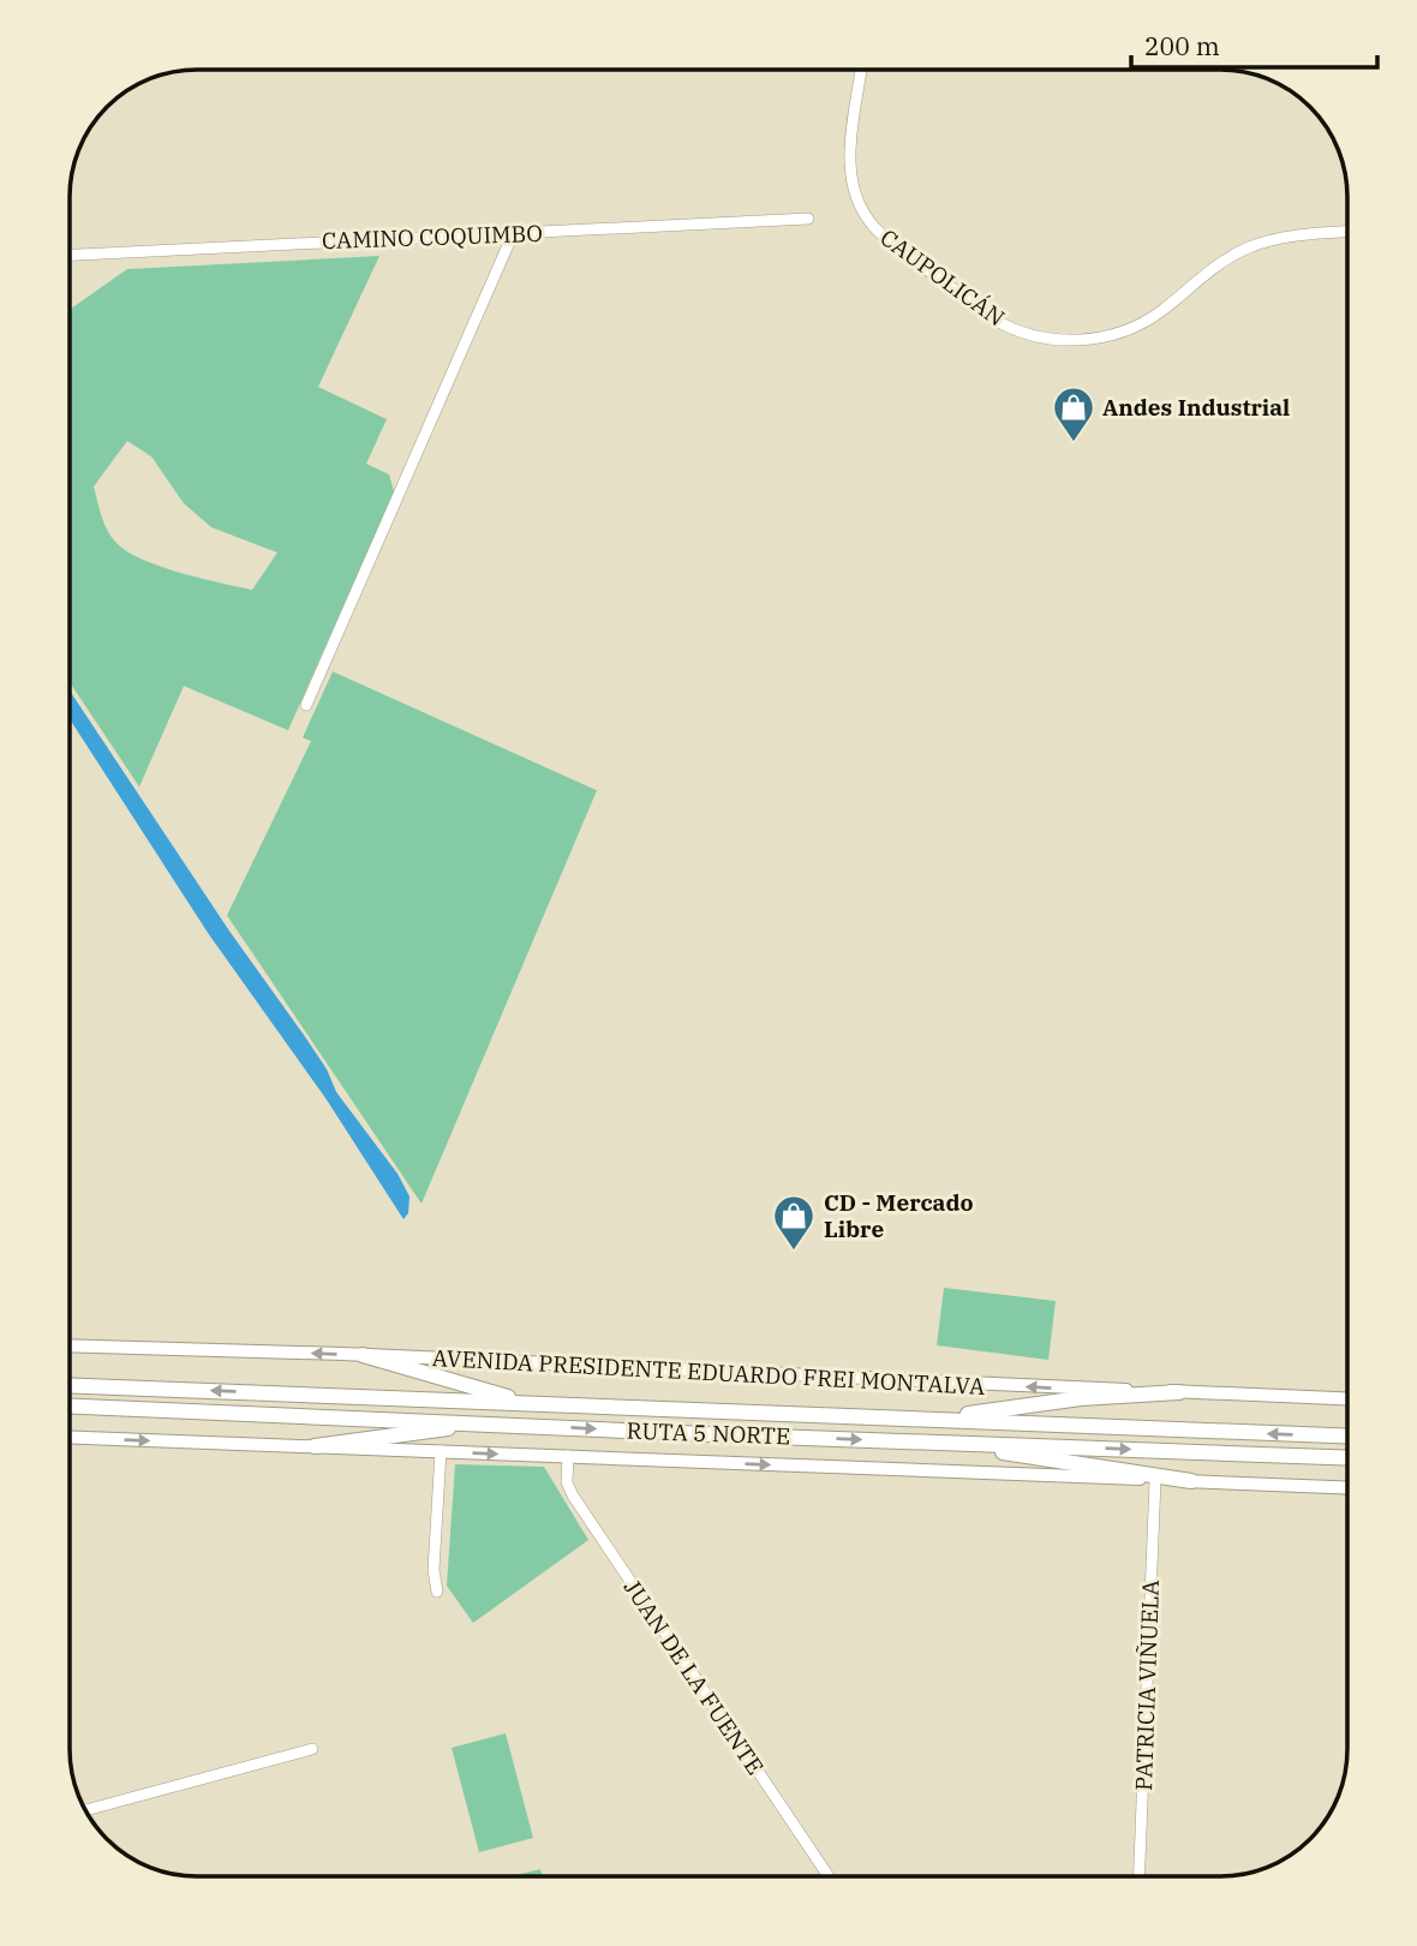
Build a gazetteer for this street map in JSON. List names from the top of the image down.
{
  "streets": {
    "highway": ["RUTA 5 NORTE"],
    "main road": ["AVENIDA PRESIDENTE EDUARDO FREI MONTALVA"],
    "street": [
      "CAMINO COQUIMBO",
      "CAUPOLICÁN",
      "JUAN DE LA FUENTE",
      "PATRICIA VIÑUELA"
    ]
  },
  "places": {
    "shop": ["Andes Industrial", "CD - Mercado Libre"]
  },
  "scale_bar": "200 m"
}
